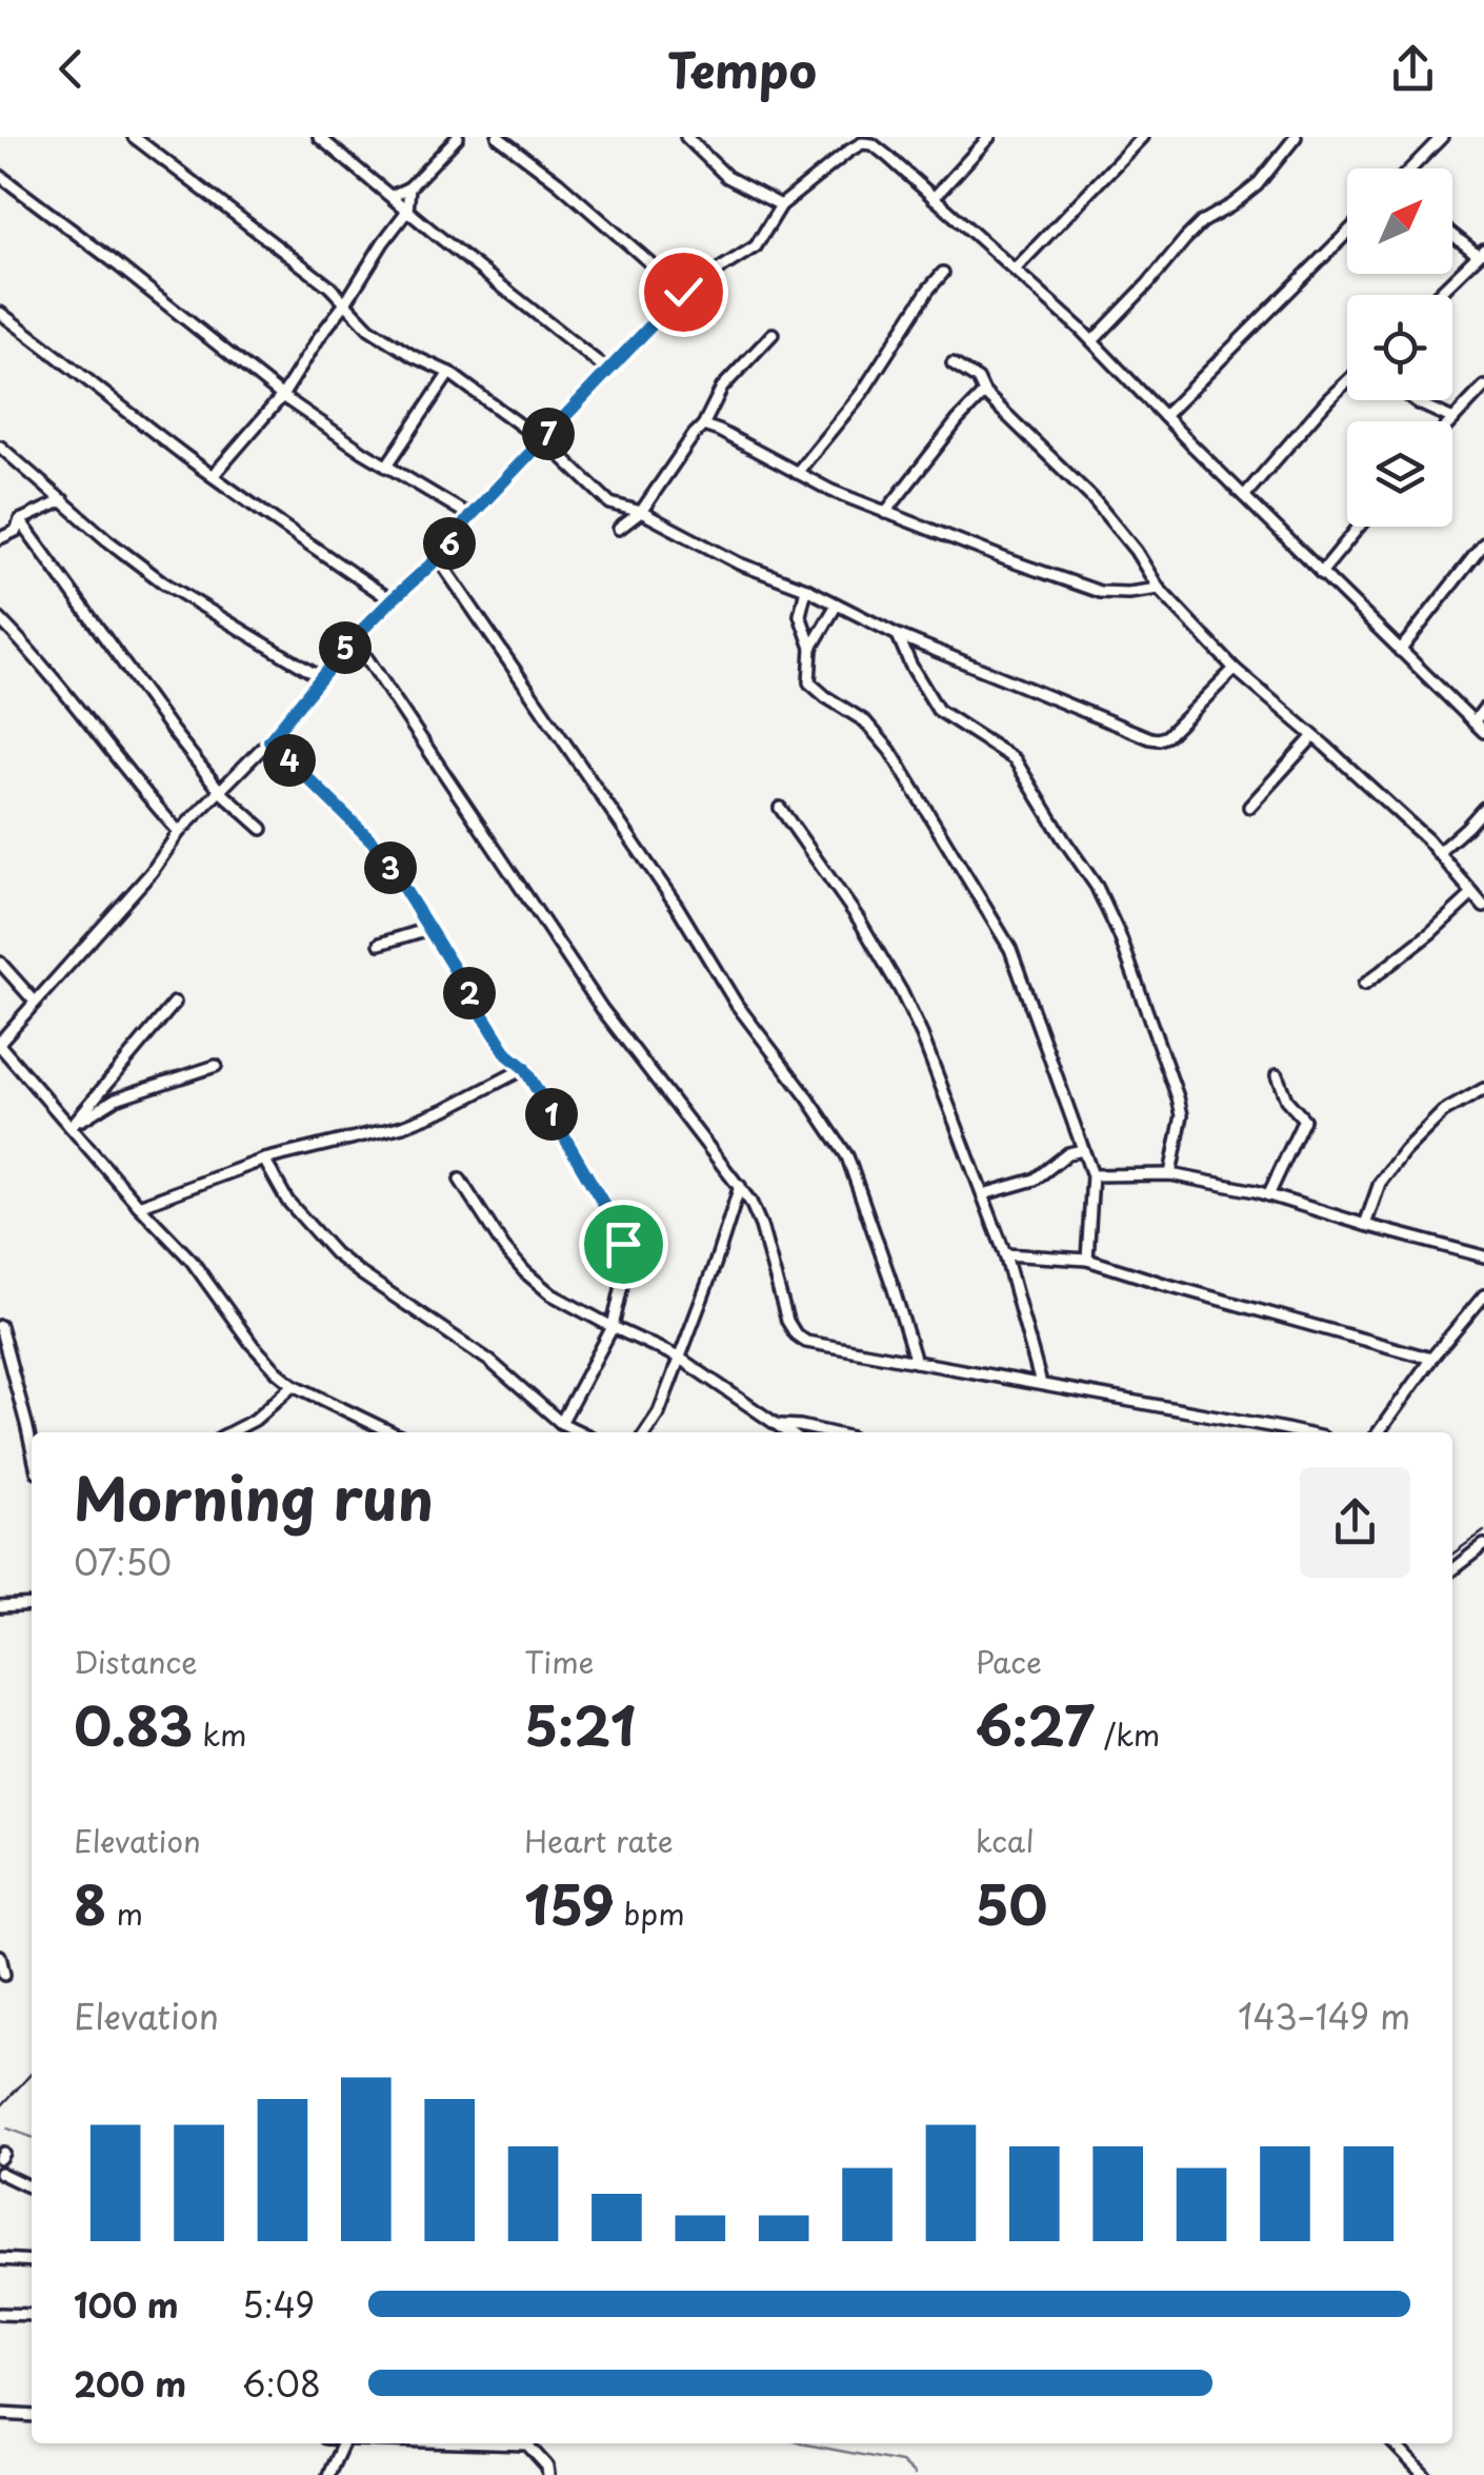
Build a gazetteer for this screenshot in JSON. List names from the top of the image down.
{
  "north": "top right",
  "page": {
    "header": "Tempo",
    "pins": [
      "7",
      "6",
      "5",
      "4",
      "3",
      "2",
      "1"
    ],
    "heading": ["Morning run", "07:50"],
    "stats": [
      ["Distance", "0.83 km"],
      ["Time", "5:21"],
      ["Pace", "6:27 /km"],
      ["Elevation", "8 m"],
      ["Heart rate", "159 bpm"],
      ["kcal", "50"]
    ],
    "chart": ["Elevation", "143–149 m"],
    "list": [
      {
        "name": "100 m",
        "note": "5:49"
      },
      {
        "name": "200 m",
        "note": "6:08"
      }
    ]
  }
}
